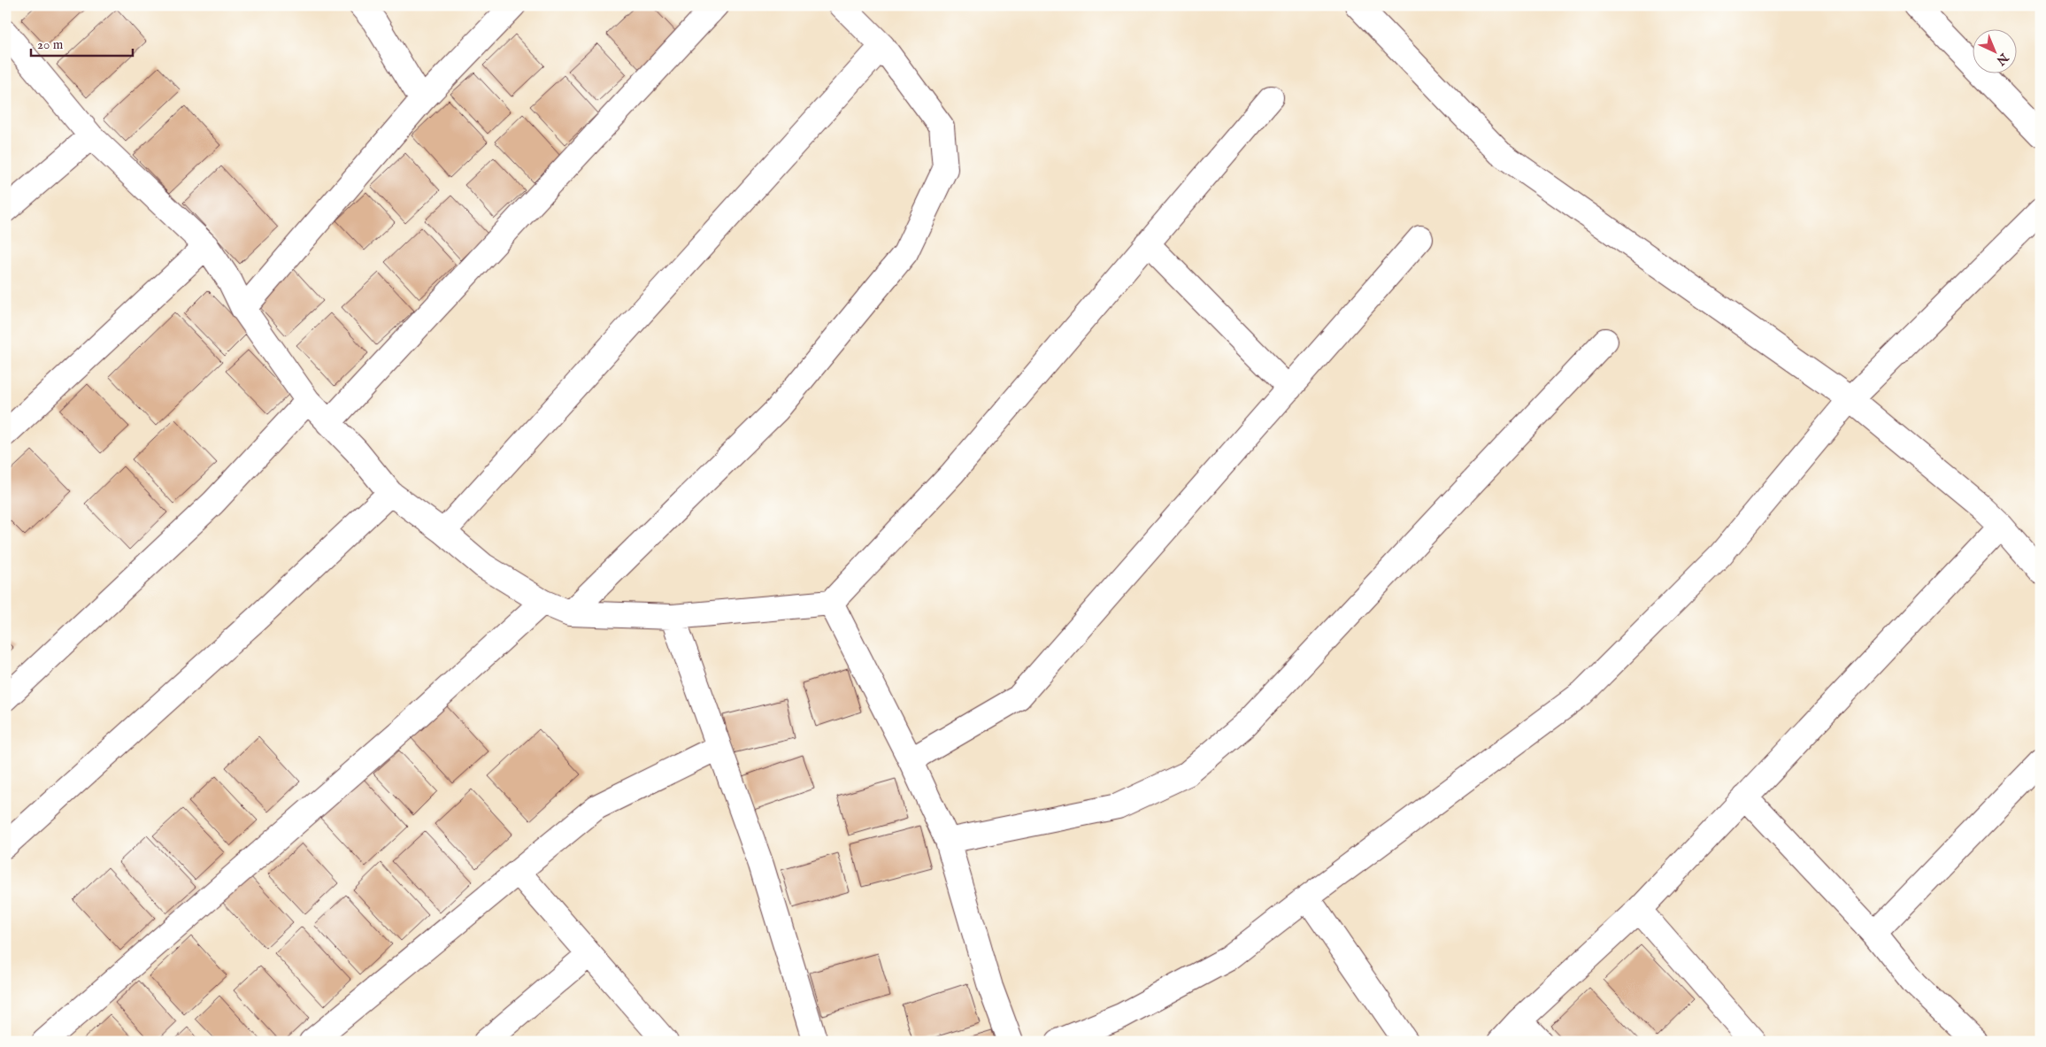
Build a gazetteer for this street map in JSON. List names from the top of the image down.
{
  "scale_bar": "20 m",
  "north": "bottom right"
}
